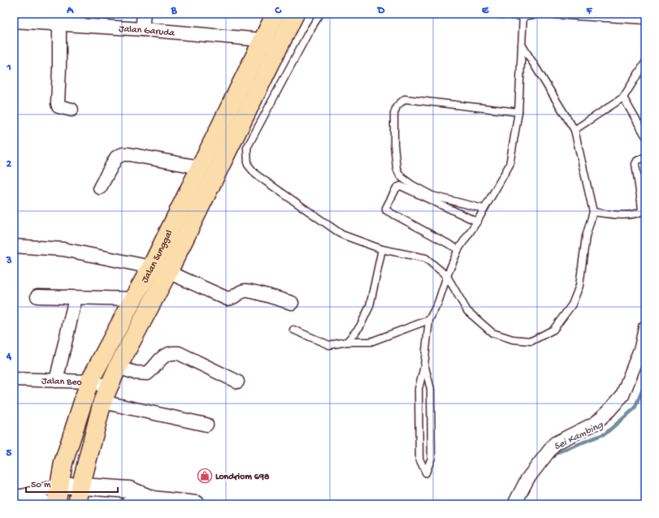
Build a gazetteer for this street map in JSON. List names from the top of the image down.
{
  "streets": {
    "main road": ["Jalan Sunggal"],
    "street": ["Jalan Garuda", "Jalan Beo"]
  },
  "crossings": [
    ["Jalan Garuda", "Jalan Sunggal"],
    ["Jalan Sunggal", "Jalan Beo"]
  ],
  "water": ["Sei Kambing"],
  "places": {
    "shop": ["Londriom 698"]
  },
  "scale_bar": "50 m",
  "grid": {
    "columns": [
      "A",
      "B",
      "C",
      "D",
      "E",
      "F"
    ],
    "rows": [
      "1",
      "2",
      "3",
      "4",
      "5"
    ]
  }
}
